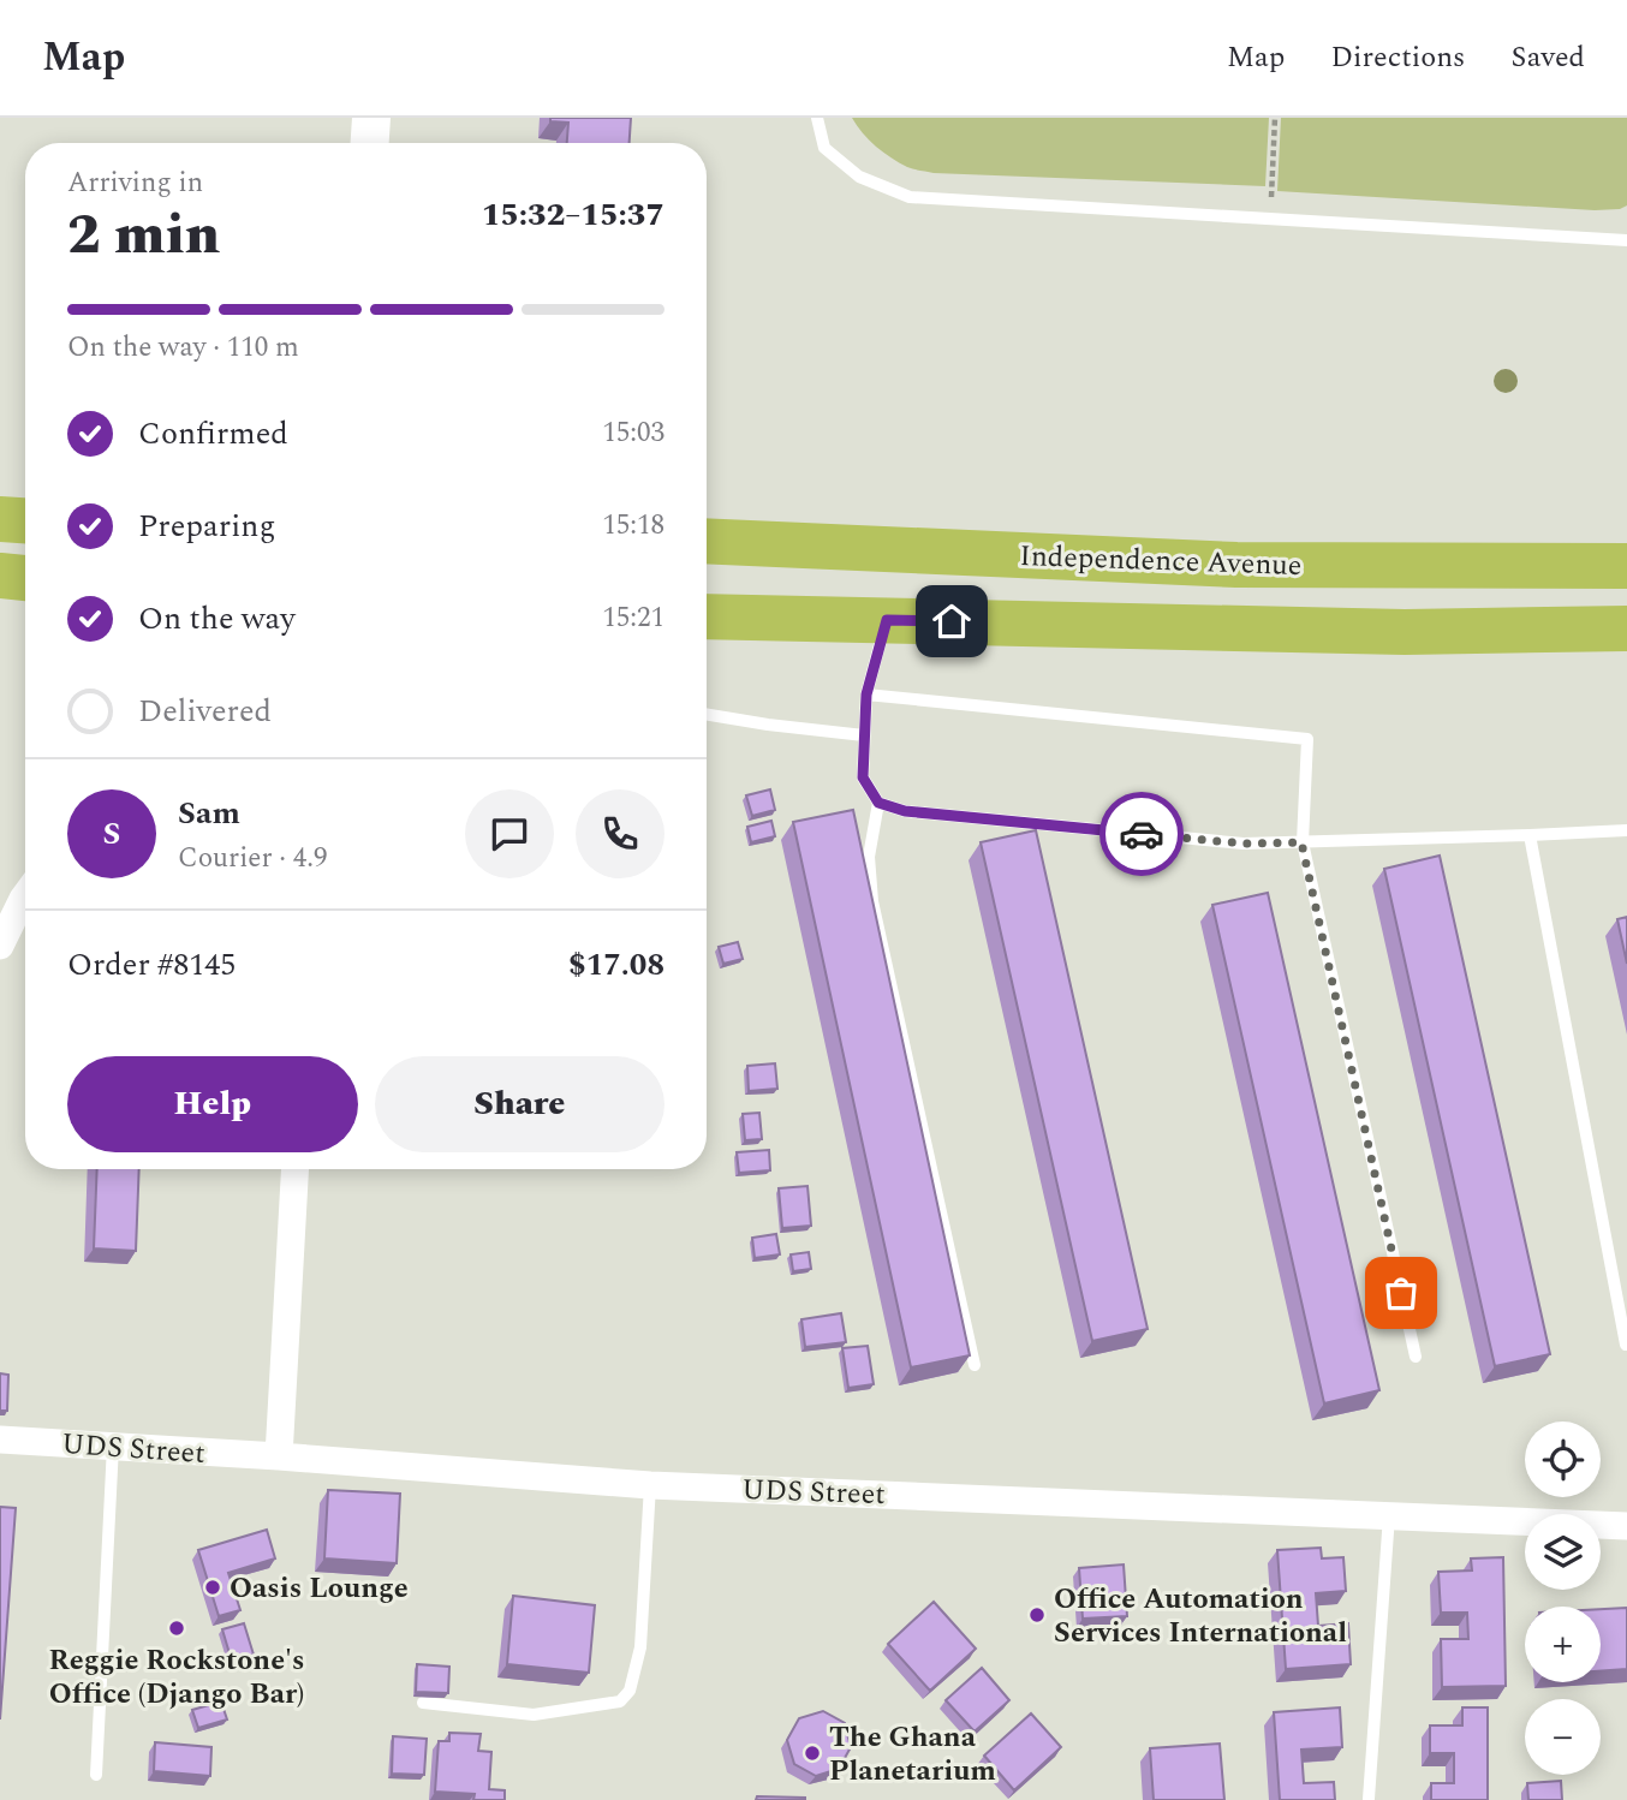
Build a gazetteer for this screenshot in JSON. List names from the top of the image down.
{
  "streets": {
    "highway": ["Independence Avenue"],
    "street": ["UDS Street"]
  },
  "places": [
    "Oasis Lounge",
    "Office Automation Services International",
    "Reggie Rockstone's Office (Django Bar)",
    "The Ghana Planetarium"
  ],
  "page": {
    "header": "Map",
    "nav": ["Map", "Directions", "Saved"],
    "heading": ["2 min", "Arriving in", "15:32–15:37"],
    "panel": [
      "Sam",
      "Courier · 4.9",
      "Order #8145",
      "$17.08"
    ],
    "bar": "On the way · 110 m",
    "list": [
      ["Confirmed", "15:03"],
      ["Preparing", "15:18"],
      ["On the way", "15:21"],
      "Delivered"
    ],
    "round": "S",
    "buttons": ["Help", "Share"],
    "map_buttons": ["+", "−"]
  }
}
